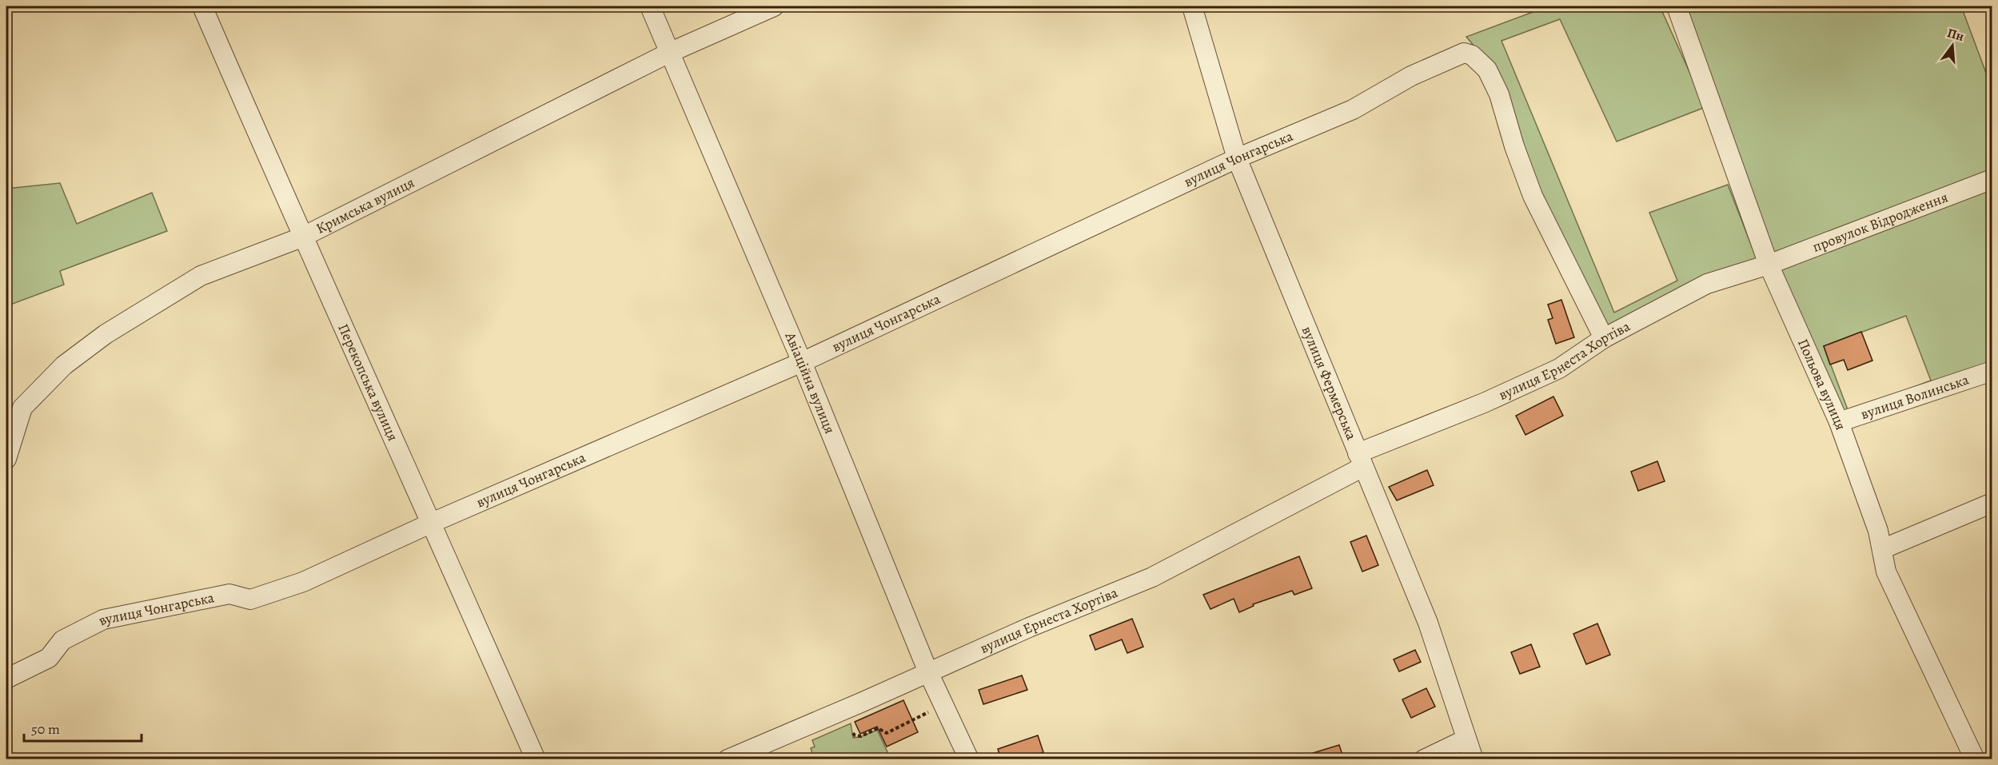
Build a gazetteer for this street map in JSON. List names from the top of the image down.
{
  "streets": {
    "street": [
      "вулиця Чонгарська",
      "Кримська вулиця",
      "провулок Відродження",
      "вулиця Ернеста Хортіва",
      "Авіаційна вулиця",
      "Перекопська вулиця",
      "вулиця Фермерська",
      "Польова вулиця",
      "вулиця Волинська"
    ]
  },
  "crossings": [
    ["вулиця Чонгарська", "вулиця Ернеста Хортіва"],
    ["вулиця Чонгарська", "Авіаційна вулиця"],
    ["вулиця Чонгарська", "Перекопська вулиця"],
    ["вулиця Чонгарська", "вулиця Фермерська"],
    ["Кримська вулиця", "Авіаційна вулиця"],
    ["Кримська вулиця", "Перекопська вулиця"],
    ["провулок Відродження", "вулиця Ернеста Хортіва"],
    ["провулок Відродження", "Польова вулиця"],
    ["вулиця Ернеста Хортіва", "Авіаційна вулиця"],
    ["вулиця Ернеста Хортіва", "вулиця Фермерська"],
    ["вулиця Ернеста Хортіва", "Польова вулиця"],
    ["Польова вулиця", "вулиця Волинська"]
  ],
  "scale_bar": "50 m",
  "north": "top"
}
